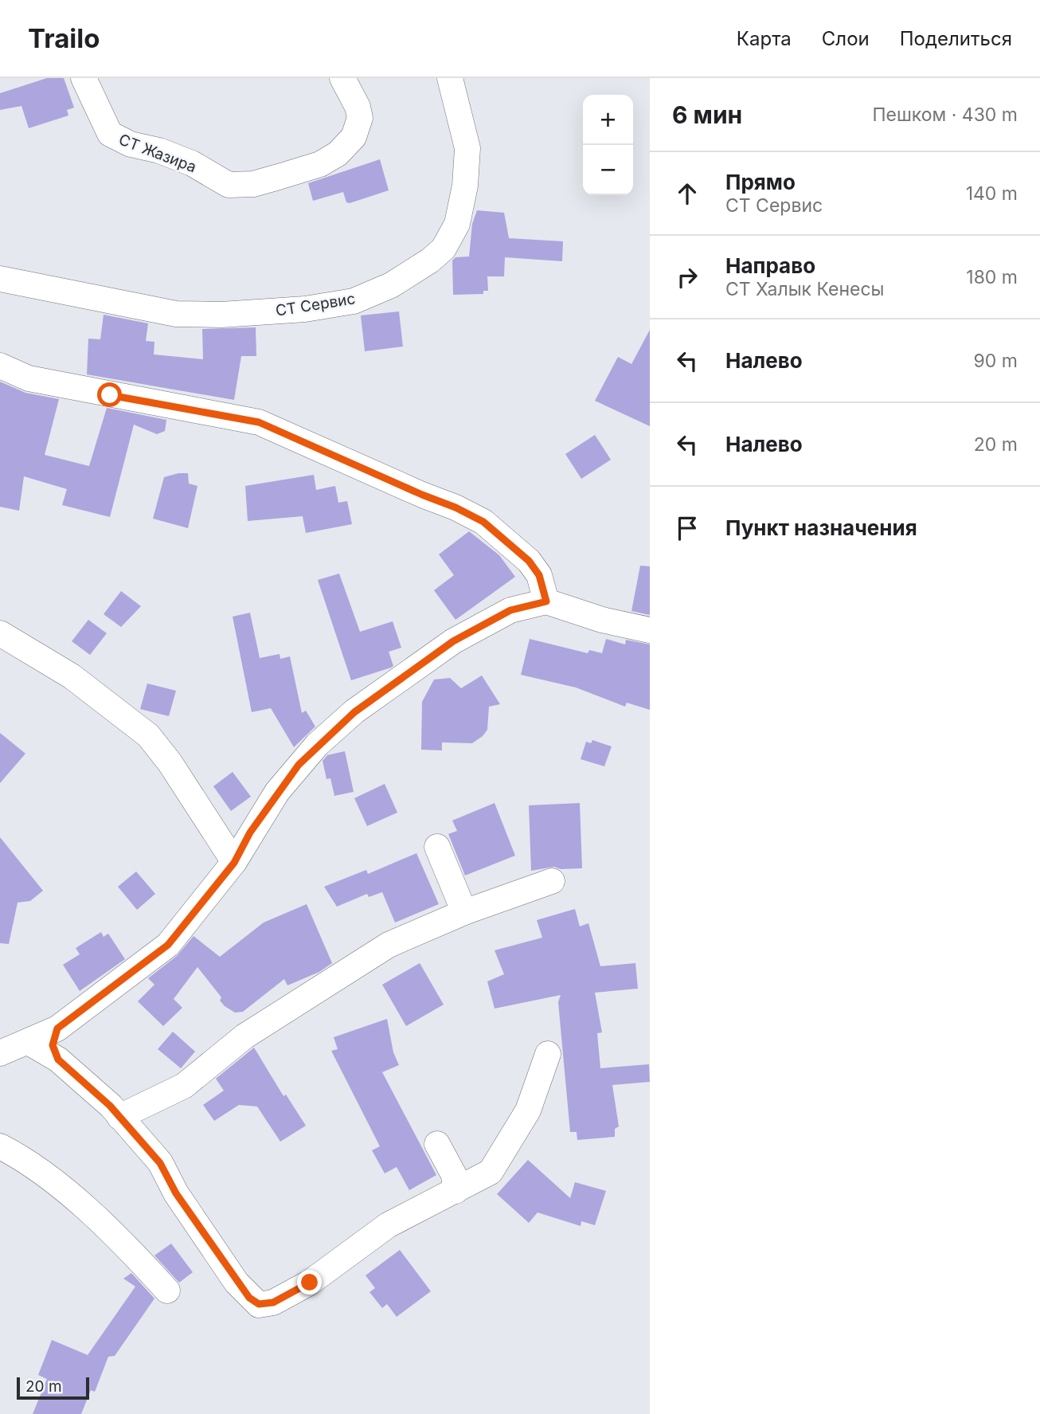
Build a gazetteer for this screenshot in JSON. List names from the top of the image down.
{
  "streets": {
    "street": ["СТ Жазира", "СТ Сервис"]
  },
  "scale_bar": "20 m",
  "page": {
    "header": "Trailo",
    "nav": ["Карта", "Слои", "Поделиться"],
    "heading": ["6 мин", "Пешком · 430 m"],
    "map_buttons": ["+", "−"],
    "list": [
      ["Прямо", "СТ Сервис", "140 m"],
      ["Направо", "СТ Халык Кенесы", "180 m"],
      ["Налево", "90 m"],
      ["Налево", "20 m"],
      "Пункт назначения"
    ],
    "scale": "20 m"
  }
}
